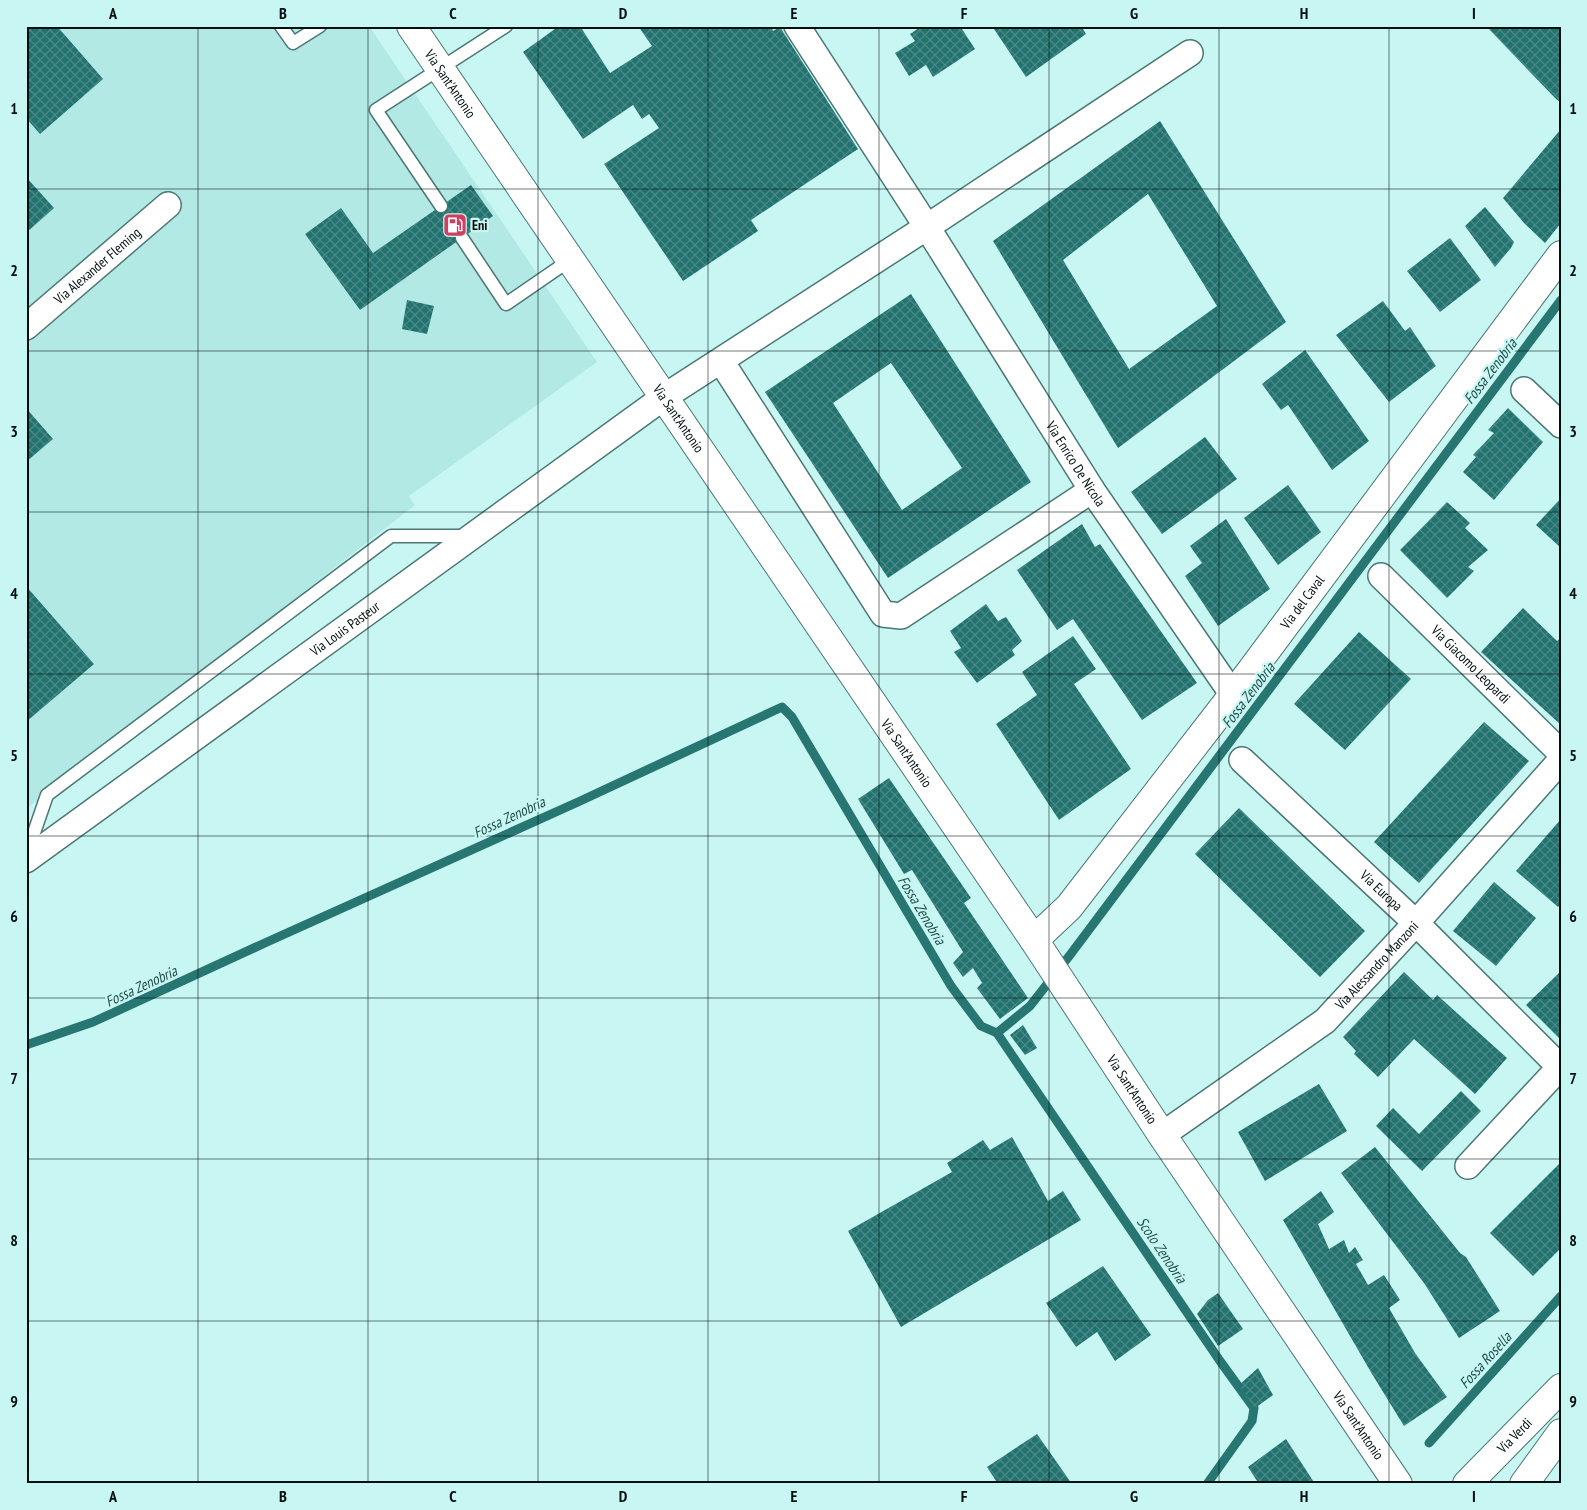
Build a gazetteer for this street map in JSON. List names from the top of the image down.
{
  "streets": {
    "main road": ["Via Sant'Antonio", "Via del Caval", "Via Verdi"],
    "street": [
      "Via Alexander Fleming",
      "Via Enrico De Nicola",
      "Via Louis Pasteur",
      "Via Giacomo Leopardi",
      "Via Europa",
      "Via Alessandro Manzoni"
    ]
  },
  "crossings": [
    ["Via Sant'Antonio", "Via del Caval"],
    ["Via Sant'Antonio", "Via Louis Pasteur"],
    ["Via Sant'Antonio", "Via Alessandro Manzoni"],
    ["Via Enrico De Nicola", "Via del Caval"],
    ["Via Enrico De Nicola", "Via Louis Pasteur"],
    ["Via Europa", "Via Alessandro Manzoni"]
  ],
  "water": ["Fossa Zenobria", "Scolo Zenobria", "Fossa Rosella"],
  "places": {
    "fuel station": ["Eni"]
  },
  "grid": {
    "columns": [
      "A",
      "B",
      "C",
      "D",
      "E",
      "F",
      "G",
      "H",
      "I"
    ],
    "rows": [
      "1",
      "2",
      "3",
      "4",
      "5",
      "6",
      "7",
      "8",
      "9"
    ]
  }
}
